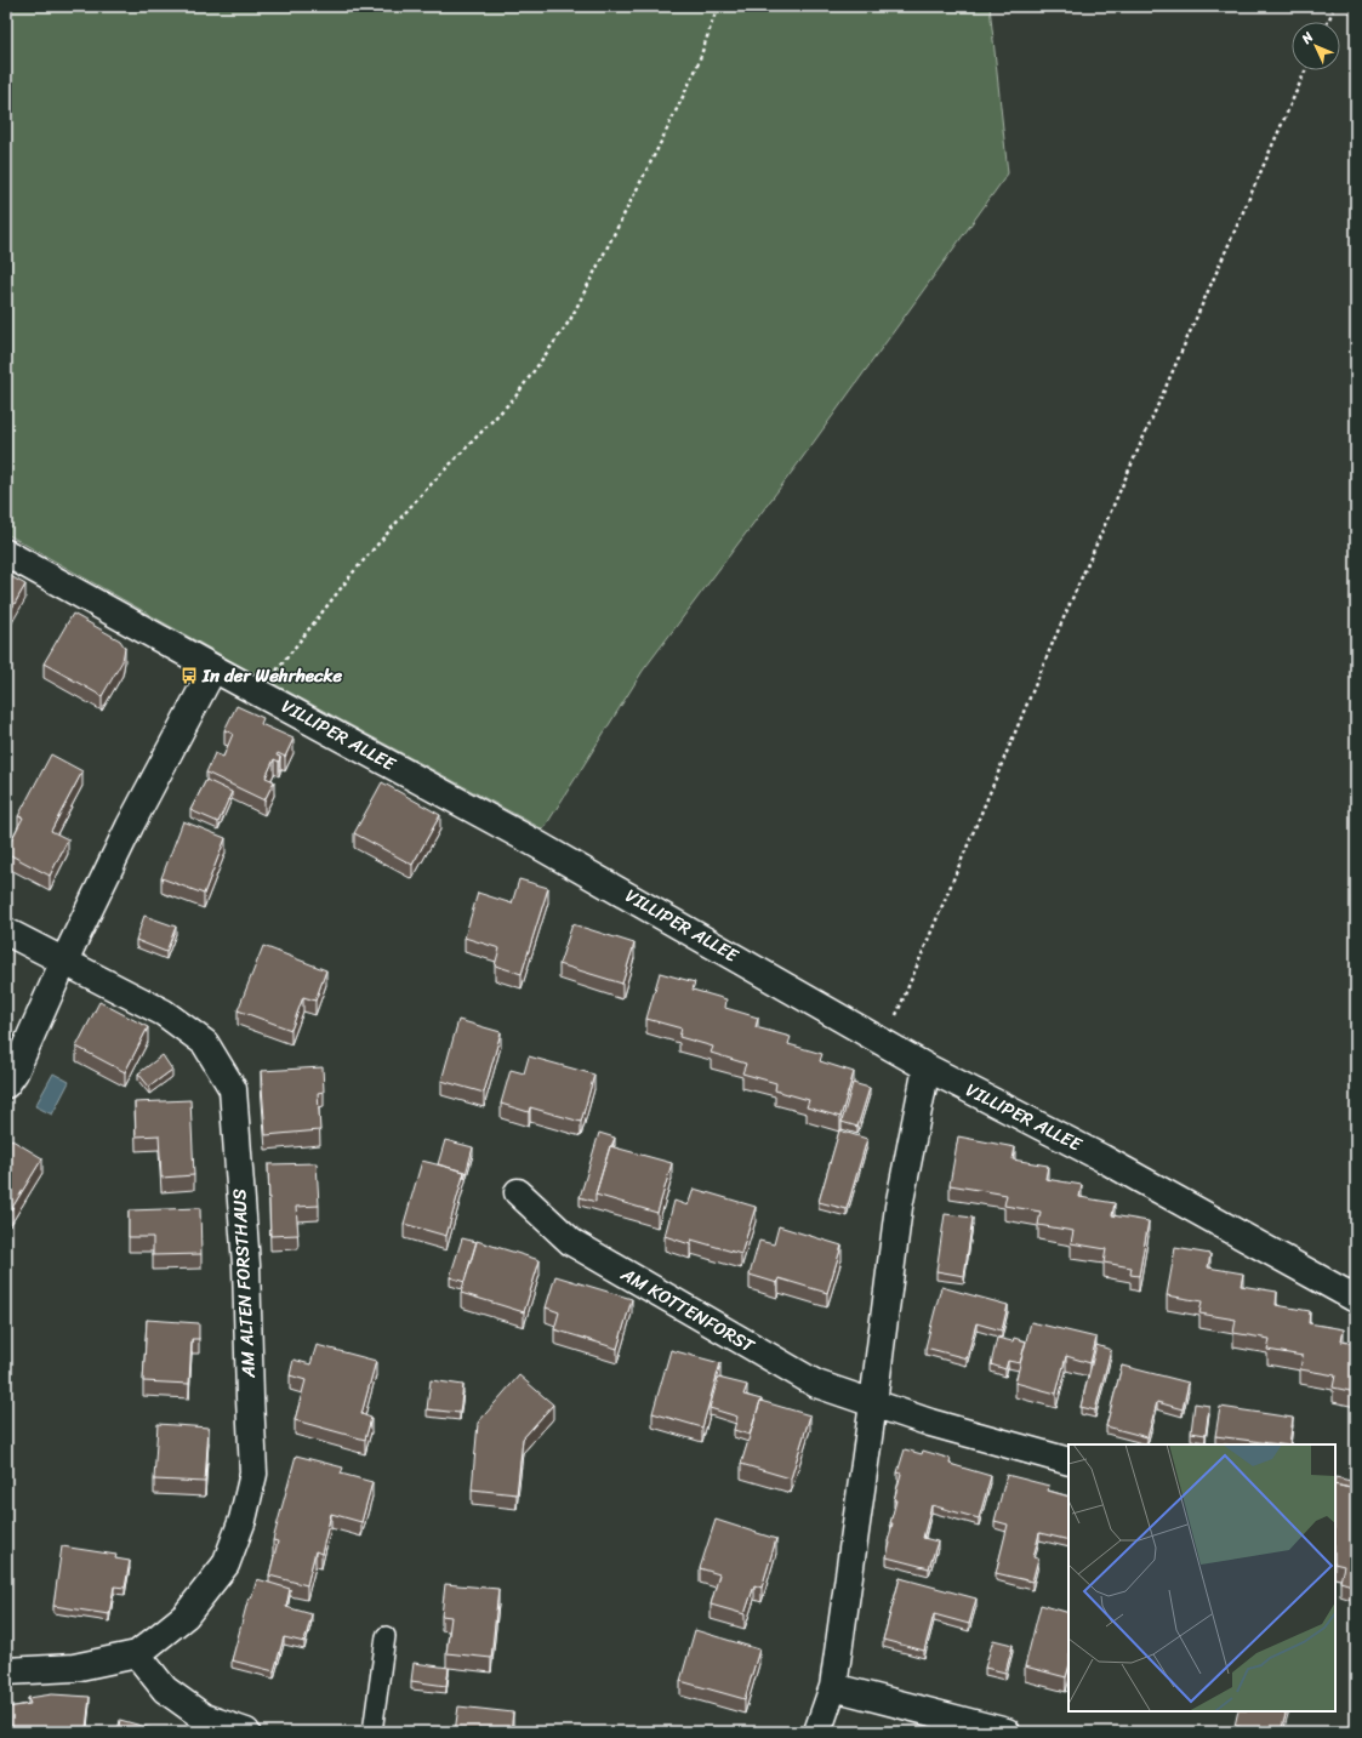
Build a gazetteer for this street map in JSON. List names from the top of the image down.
{
  "streets": {
    "street": ["VILLIPER ALLEE", "AM ALTEN FORSTHAUS", "AM KOTTENFORST"]
  },
  "places": {
    "bus stop": ["In der Wehrhecke"]
  },
  "north": "top left"
}
